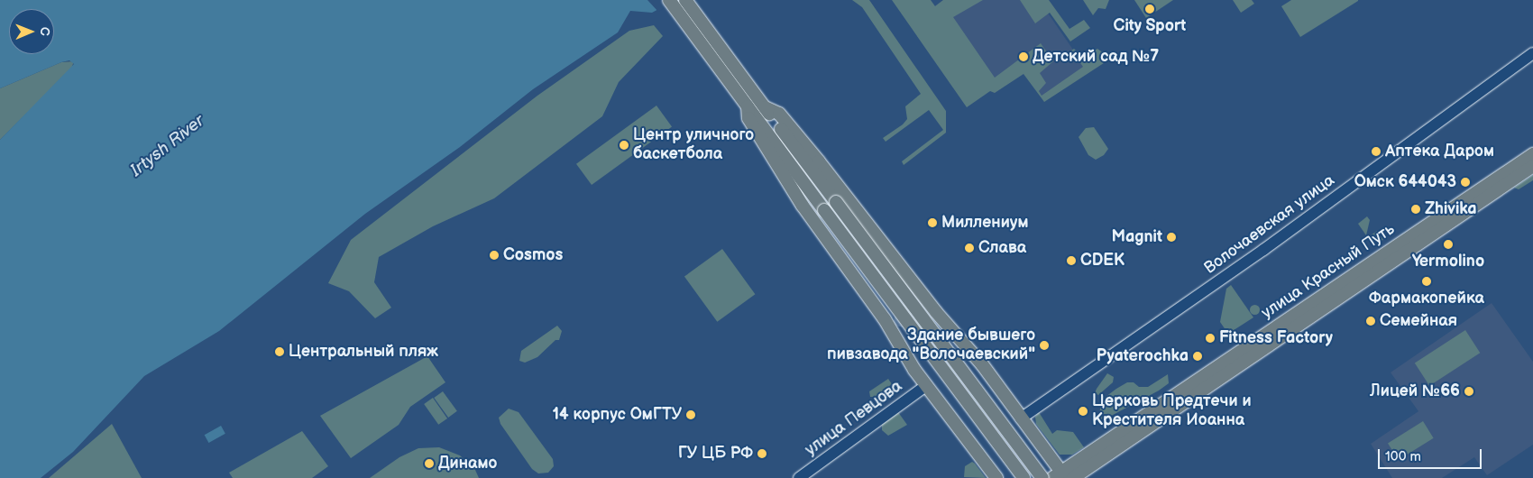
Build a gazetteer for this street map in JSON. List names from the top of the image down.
{
  "streets": {
    "main road": ["улица Красный Путь"],
    "street": ["Волочаевская улица", "улица Певцова"]
  },
  "water": ["Irtysh River"],
  "places": [
    "City Sport",
    "Детский сад №7",
    "Центр уличного баскетбола",
    "Аптека Даром",
    "Омск 644043",
    "Zhivika",
    "Миллениум",
    "Magnit",
    "Yermolino",
    "Слава",
    "Cosmos",
    "CDEK",
    "Фармакопейка",
    "Семейная",
    "Fitness Factory",
    "Здание бывшего пивзавода \"Волочаевский\"",
    "Центральный пляж",
    "Pyaterochka",
    "Лицей №66",
    "Церковь Предтечи и Крестителя Иоанна",
    "14 корпус ОмГТУ",
    "ГУ ЦБ РФ",
    "Динамо"
  ],
  "scale_bar": "100 m",
  "north": "right"
}
